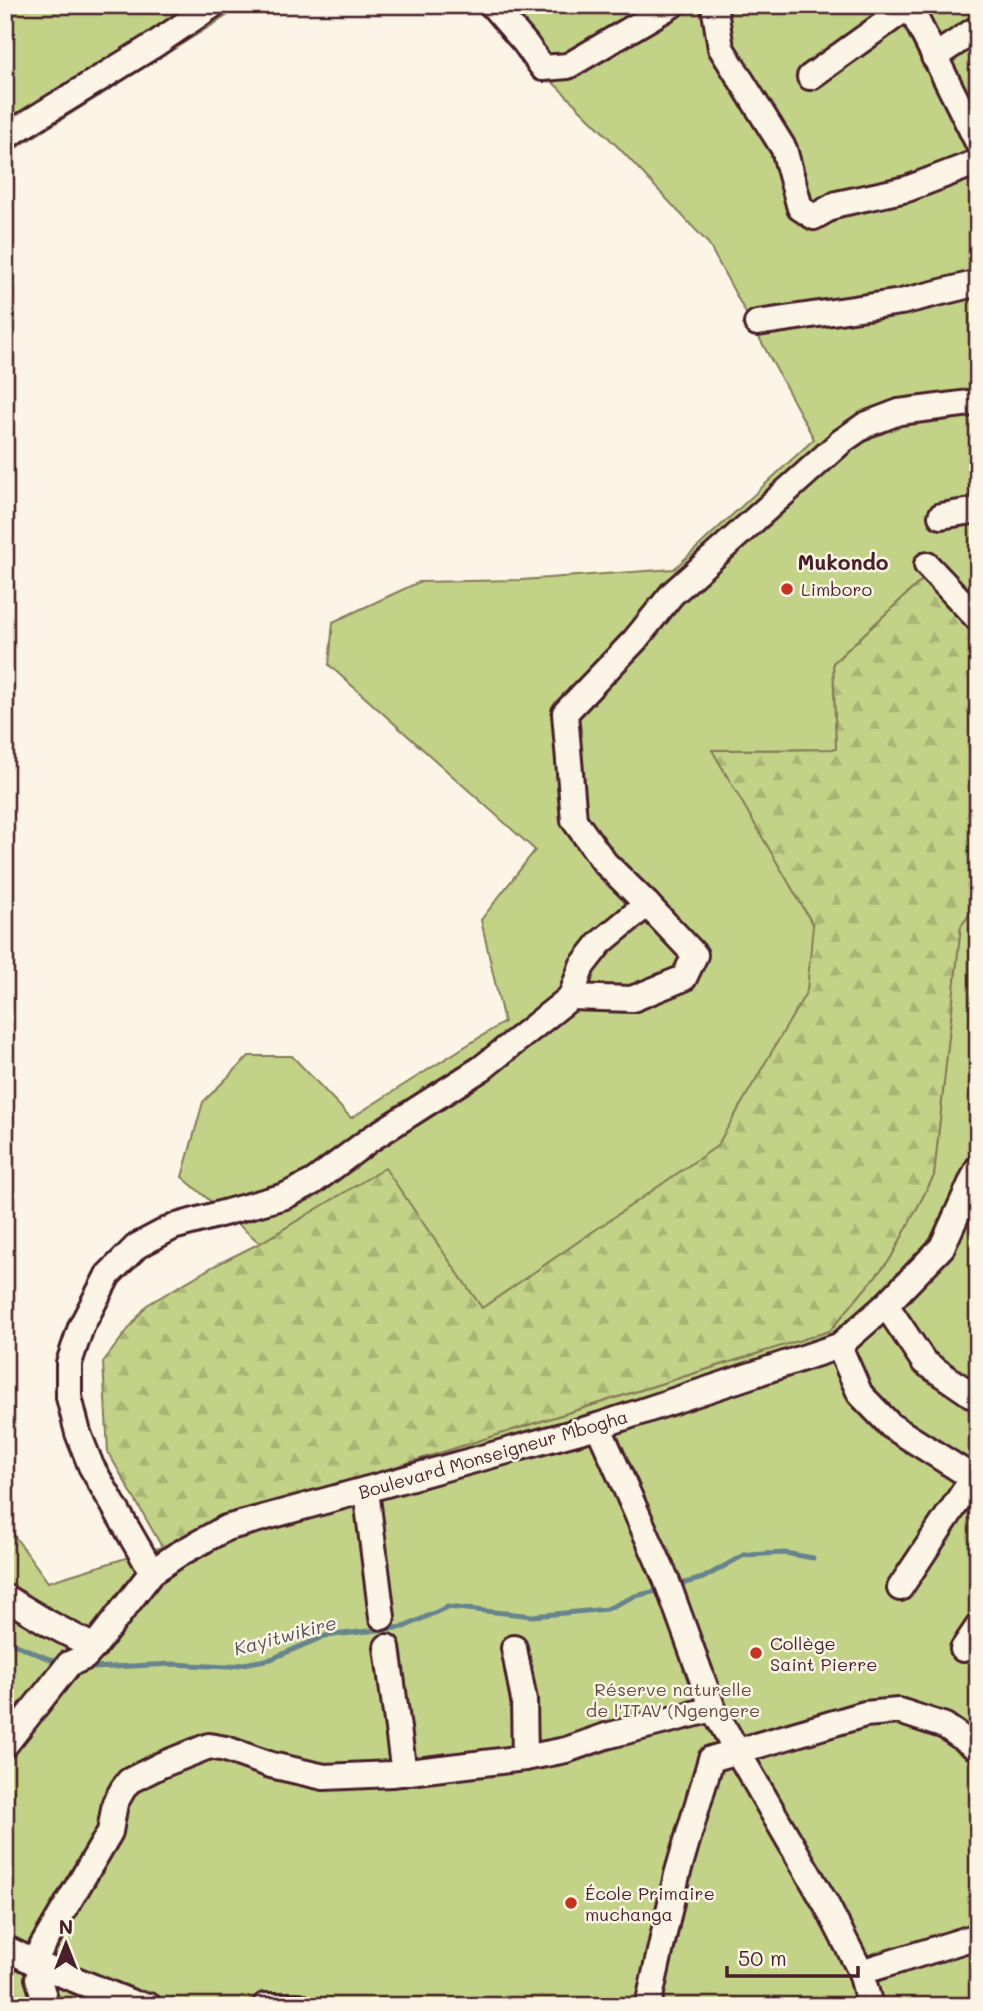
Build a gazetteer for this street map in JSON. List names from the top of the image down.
{
  "streets": {
    "street": ["Boulevard Monseigneur Mbogha"]
  },
  "districts": ["Mukondo"],
  "water": ["Kayitwikire"],
  "parks": ["Réserve naturelle de l'ITAV (Ngengere"],
  "places": ["Limboro", "Collège Saint Pierre", "École Primaire muchanga"],
  "scale_bar": "50 m",
  "north": "top"
}
